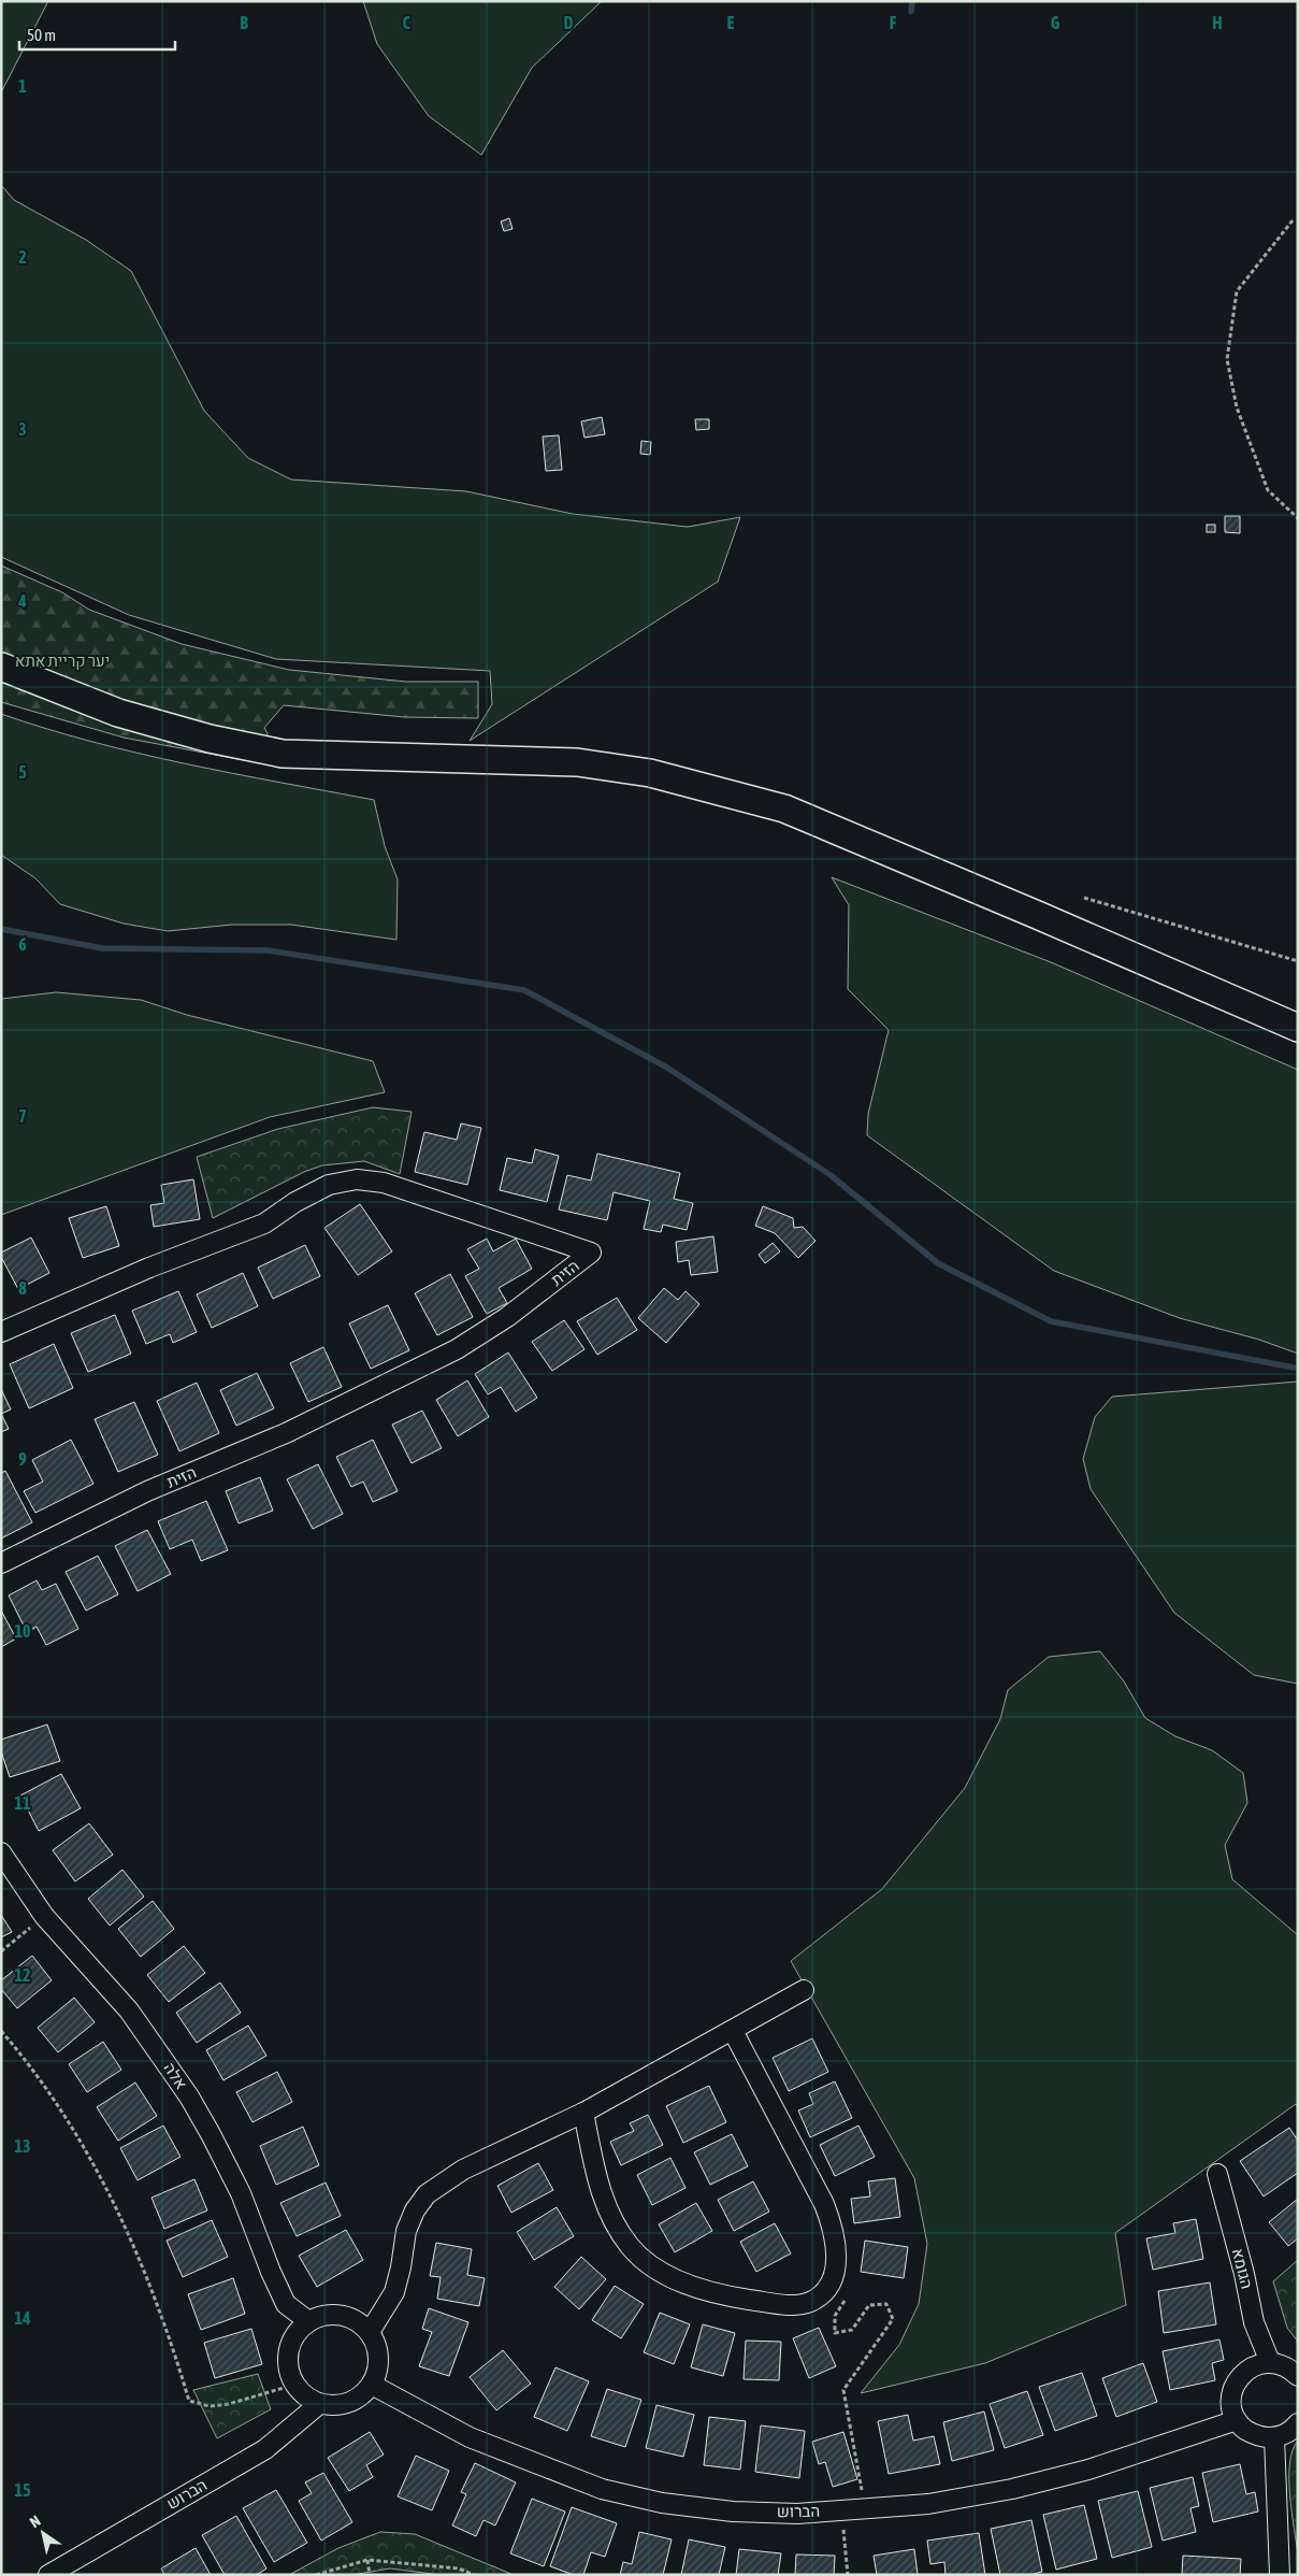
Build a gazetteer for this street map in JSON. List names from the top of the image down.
{
  "streets": {
    "street": [
      "הזית",
      "אלה",
      "הגומא",
      "הברוש"
    ]
  },
  "crossings": [
    ["אלה", "הברוש"]
  ],
  "parks": ["יער קריית אתא"],
  "scale_bar": "50 m",
  "north": "top left",
  "grid": {
    "columns": [
      "B",
      "C",
      "D",
      "E",
      "F",
      "G",
      "H"
    ],
    "rows": [
      "1",
      "2",
      "3",
      "4",
      "5",
      "6",
      "7",
      "8",
      "9",
      "10",
      "11",
      "12",
      "13",
      "14",
      "15"
    ]
  }
}
